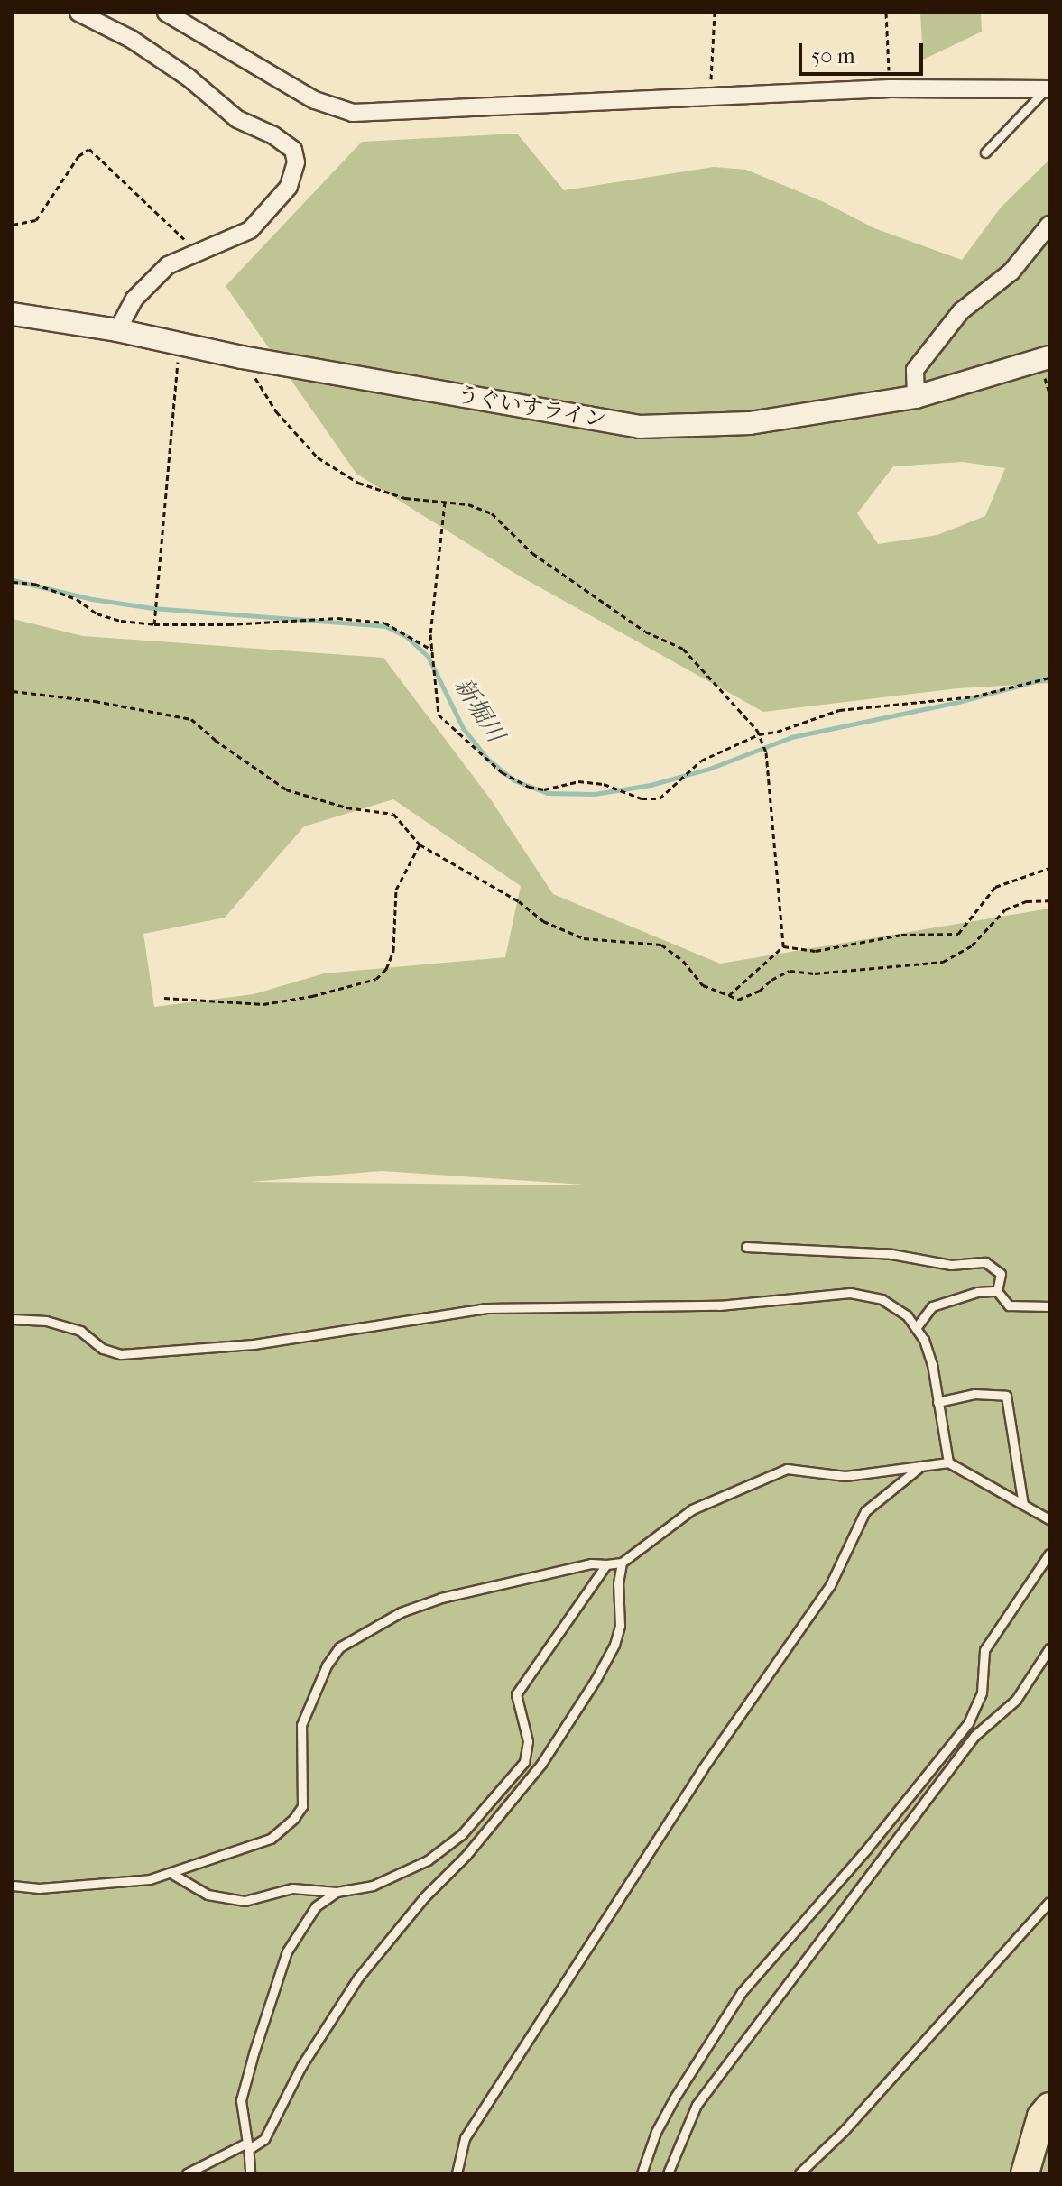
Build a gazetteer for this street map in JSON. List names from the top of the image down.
{
  "streets": {
    "street": ["うぐいすライン"]
  },
  "water": ["新堀川"],
  "scale_bar": "50 m"
}
